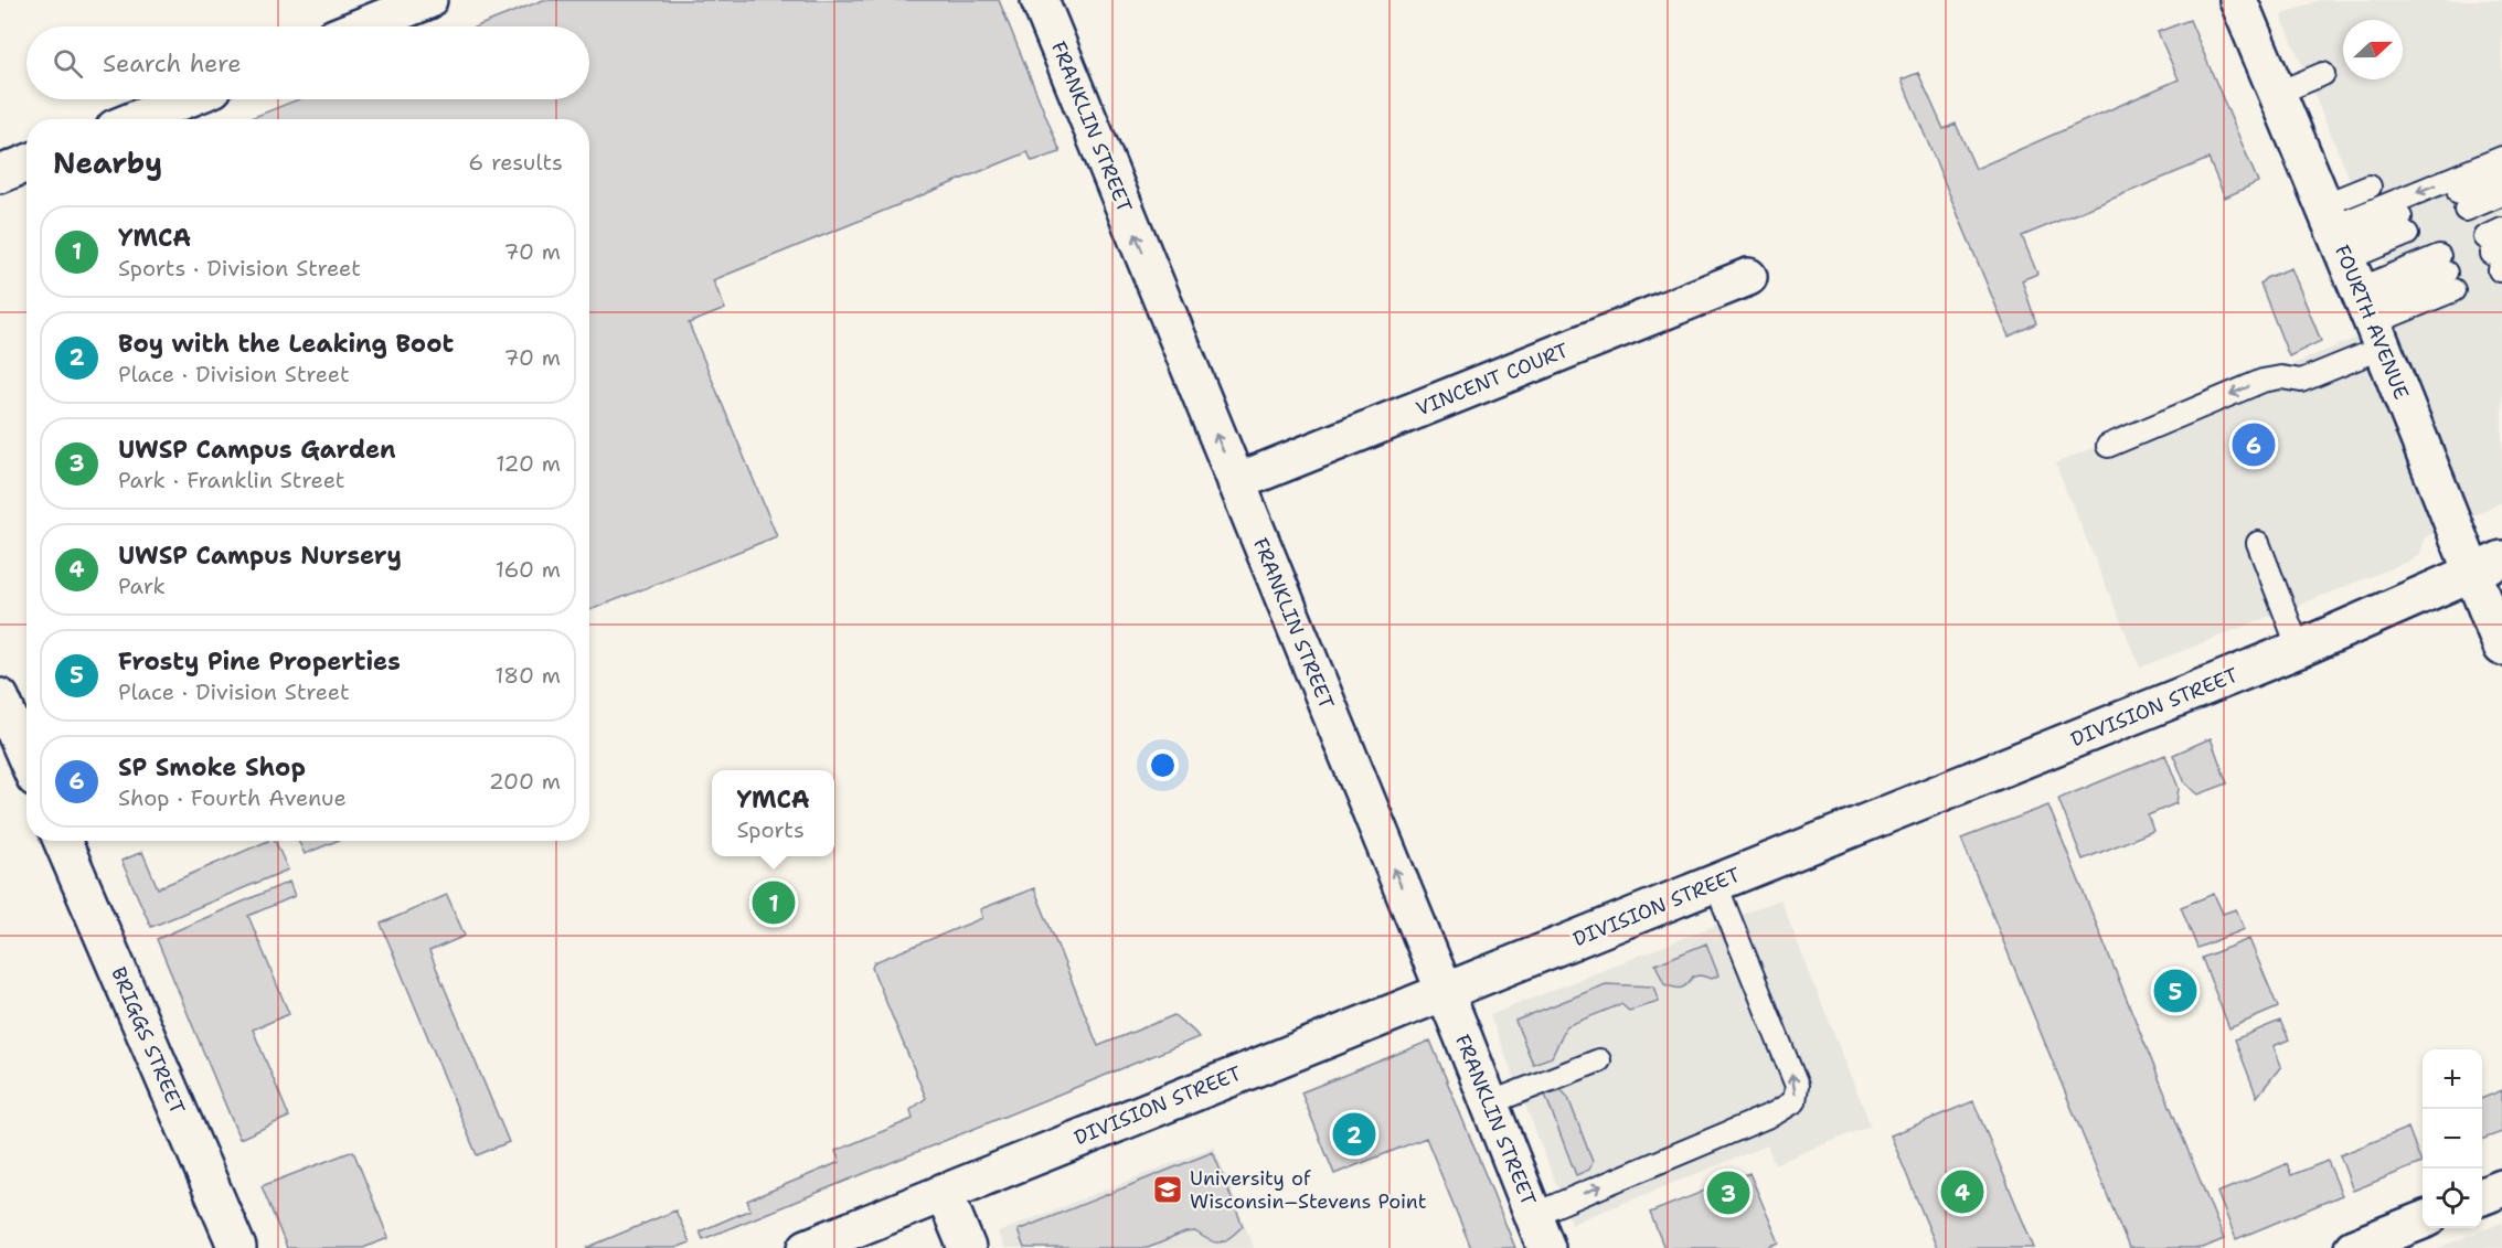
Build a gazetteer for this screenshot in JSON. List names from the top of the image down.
{
  "streets": {
    "street": [
      "FRANKLIN STREET",
      "FOURTH AVENUE",
      "VINCENT COURT",
      "DIVISION STREET",
      "BRIGGS STREET"
    ]
  },
  "crossings": [
    ["FRANKLIN STREET", "VINCENT COURT"],
    ["FRANKLIN STREET", "DIVISION STREET"],
    ["FOURTH AVENUE", "DIVISION STREET"]
  ],
  "one_way": ["FRANKLIN STREET"],
  "places": {
    "school or university": ["University of Wisconsin–Stevens Point"]
  },
  "north": "right",
  "page": {
    "search": "Search here",
    "heading": ["Nearby", "6 results"],
    "list": [
      {
        "mark": "1",
        "name": "YMCA",
        "note": "Sports · Division Street",
        "value": "70 m"
      },
      {
        "mark": "2",
        "name": "Boy with the Leaking Boot",
        "note": "Place · Division Street",
        "value": "70 m"
      },
      {
        "mark": "3",
        "name": "UWSP Campus Garden",
        "note": "Park · Franklin Street",
        "value": "120 m"
      },
      {
        "mark": "4",
        "name": "UWSP Campus Nursery",
        "note": "Park",
        "value": "160 m"
      },
      {
        "mark": "5",
        "name": "Frosty Pine Properties",
        "note": "Place · Division Street",
        "value": "180 m"
      },
      {
        "mark": "6",
        "name": "SP Smoke Shop",
        "note": "Shop · Fourth Avenue",
        "value": "200 m"
      }
    ],
    "pins": [
      "6",
      "1",
      "5",
      "2",
      "4",
      "3"
    ],
    "popup": ["YMCA", "Sports"],
    "map_buttons": ["+", "−"]
  }
}
